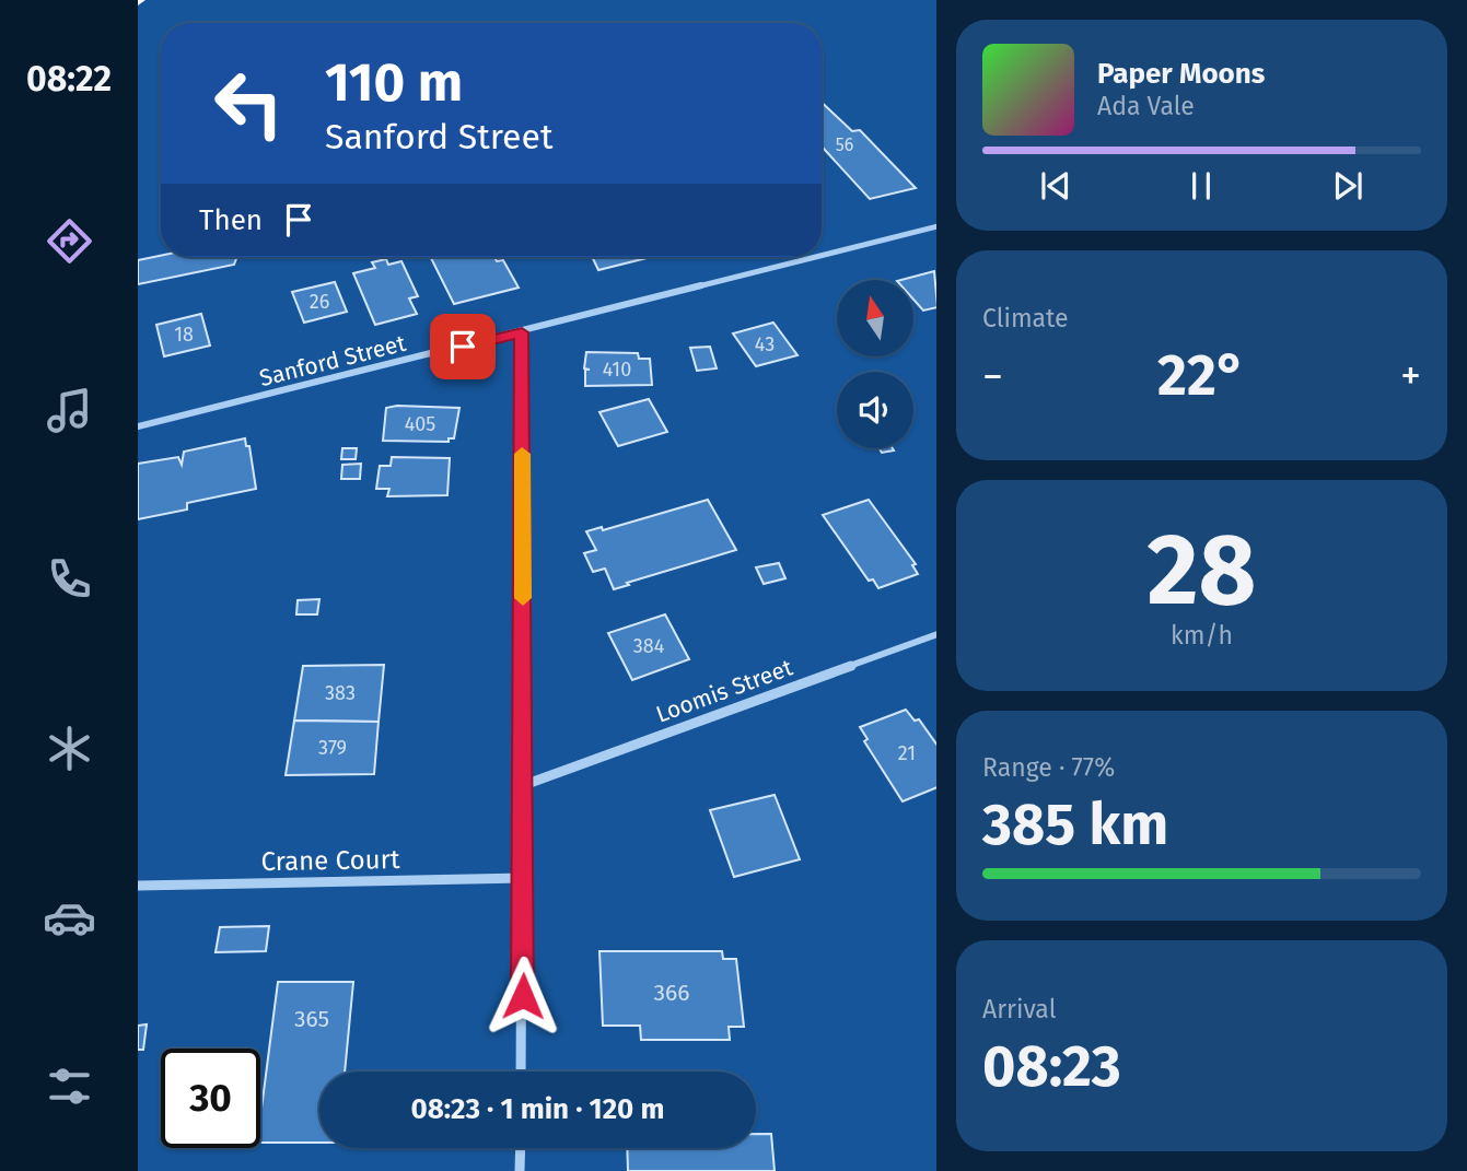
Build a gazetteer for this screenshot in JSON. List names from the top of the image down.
{
  "streets": {
    "street": ["Sanford Street", "Loomis Street", "Crane Court"]
  },
  "house_numbers": [
    "56",
    "26",
    "18",
    "43",
    "410",
    "405",
    "384",
    "383",
    "379",
    "21",
    "366",
    "365"
  ],
  "north": "top",
  "page": {
    "tabs": "08:22",
    "turn": ["110 m", "Sanford Street"],
    "song": ["Paper Moons", "Ada Vale"],
    "then": "Then",
    "tile": [
      "Climate",
      ["28", "km/h"],
      ["Range · 77%", "385 km"],
      ["Arrival", "08:23"]
    ],
    "heat": ["−", "22°", "+"],
    "limit": "30",
    "trip": "08:23 · 1 min · 120 m"
  }
}
